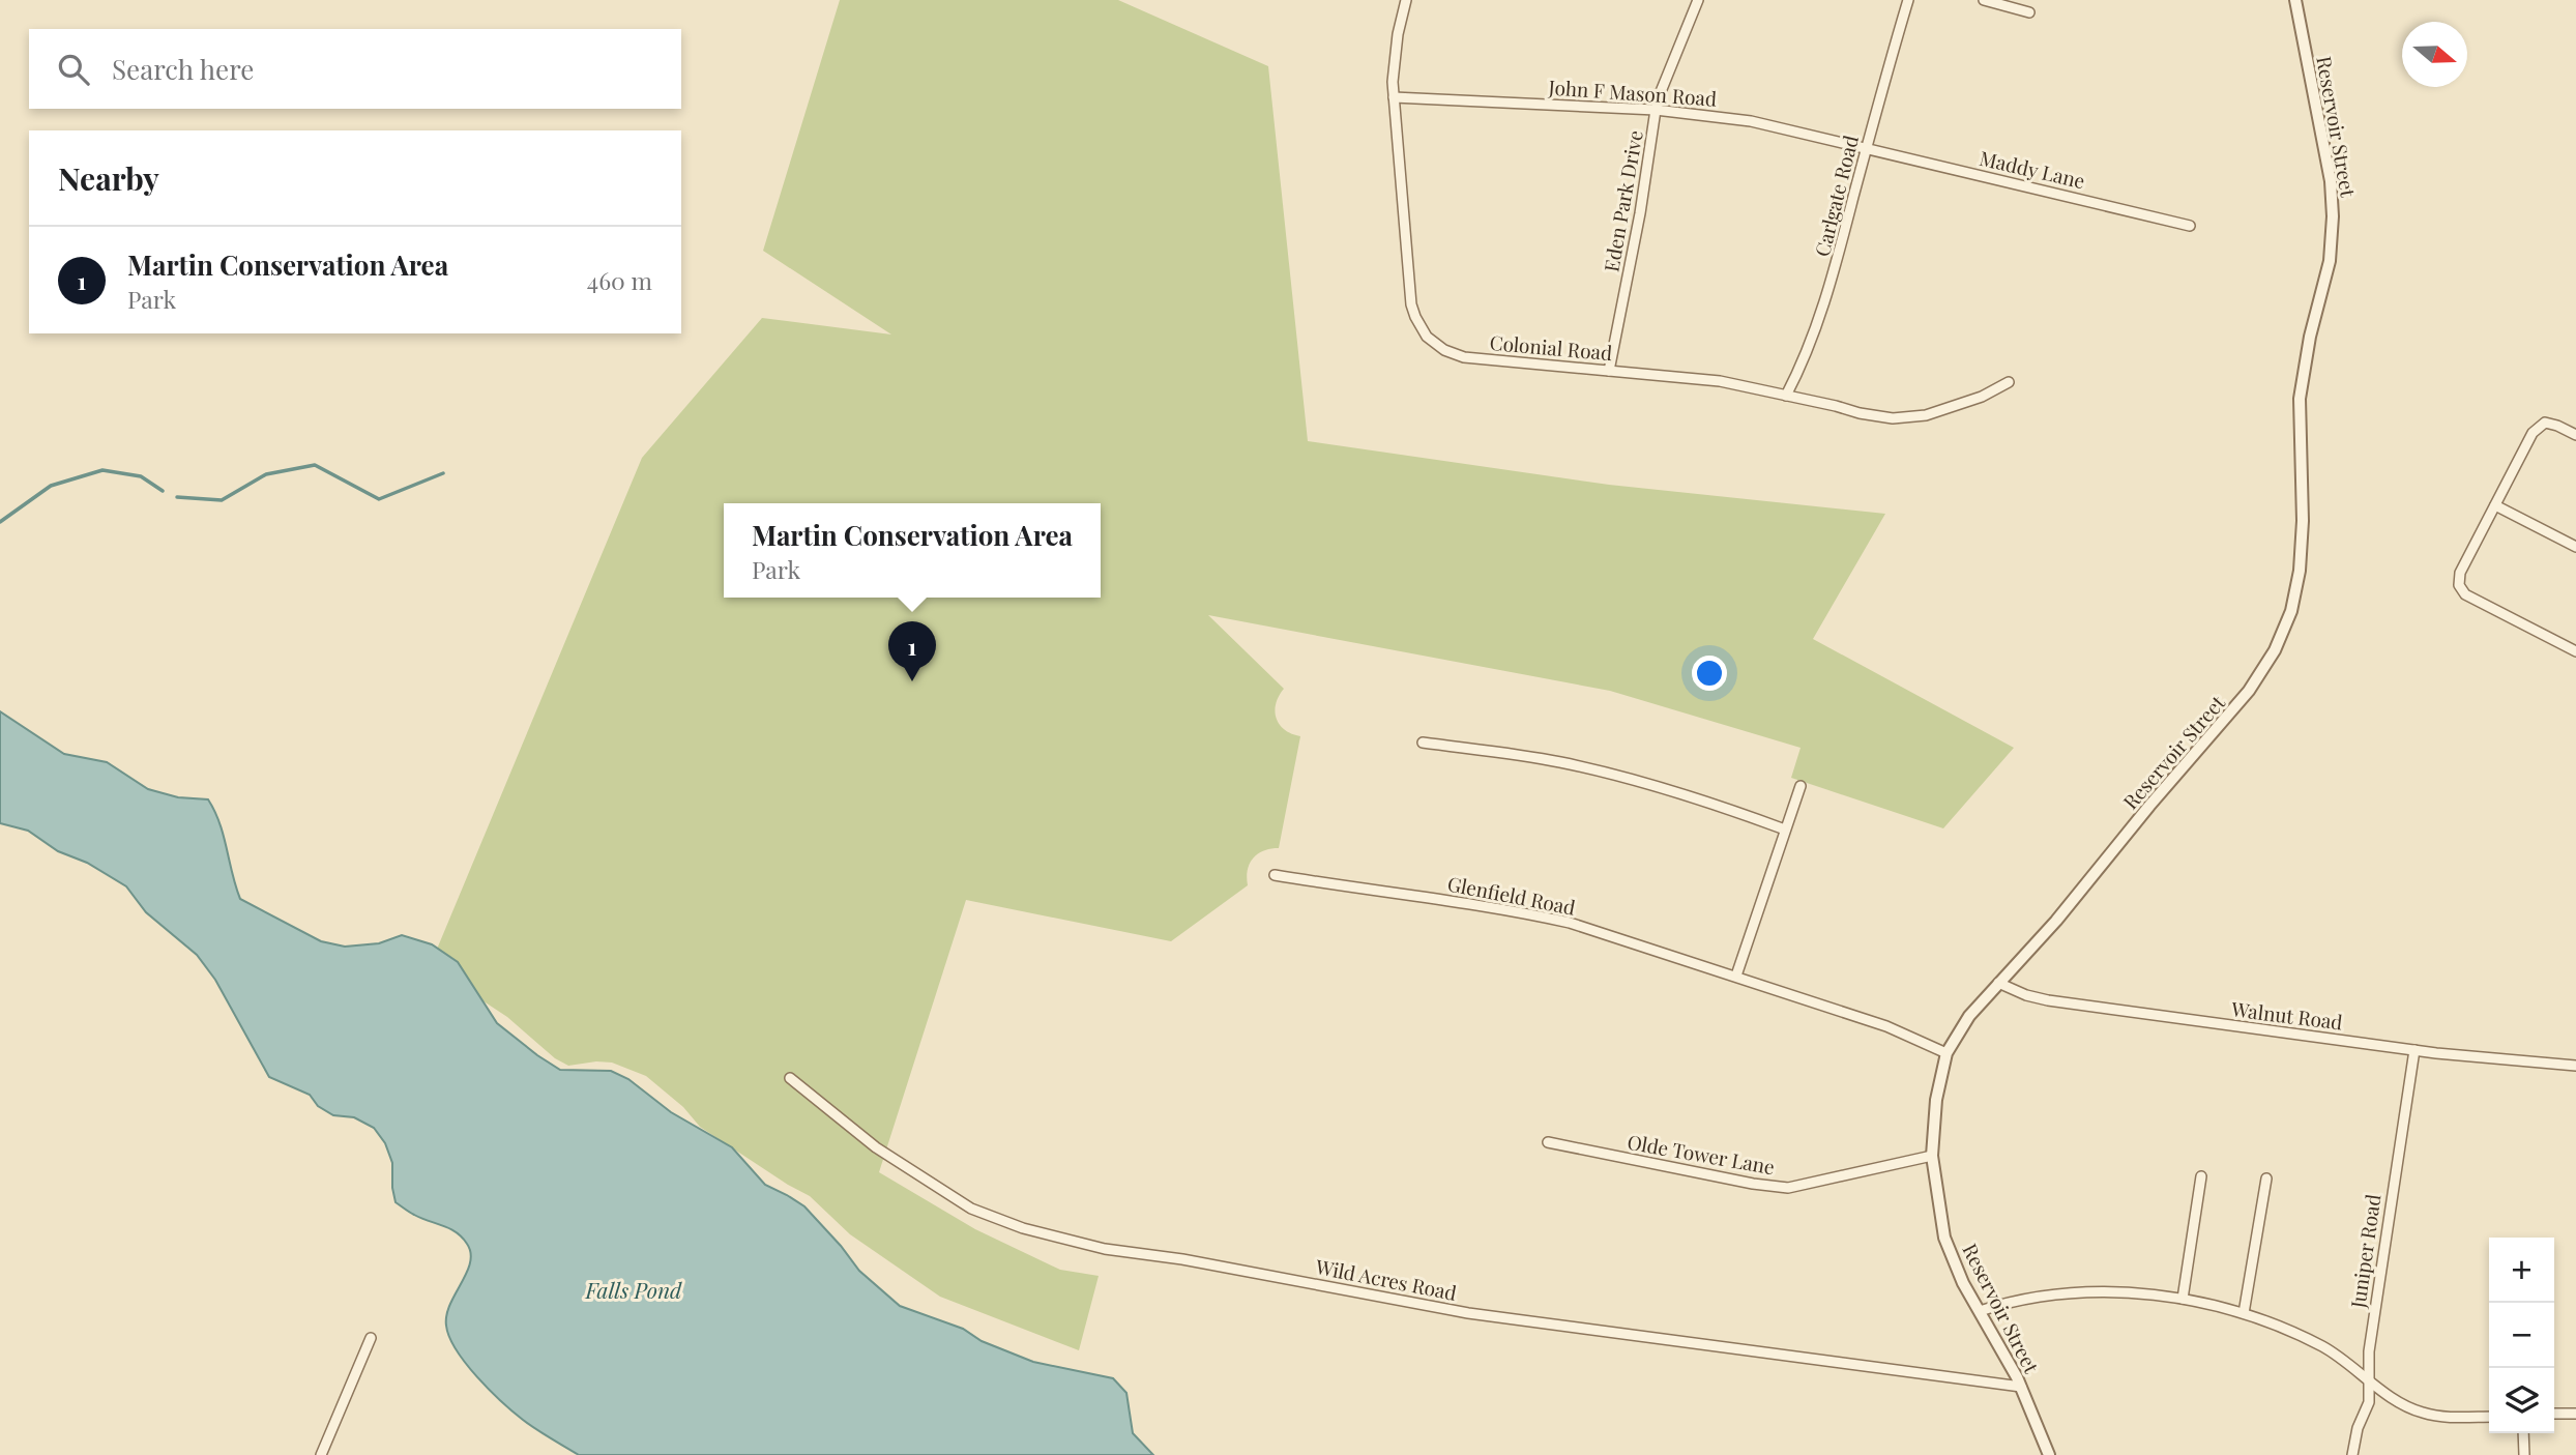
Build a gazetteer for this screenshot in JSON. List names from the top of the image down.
{
  "streets": {
    "street": [
      "John F Mason Road",
      "Reservoir Street",
      "Maddy Lane",
      "Carlgate Road",
      "Eden Park Drive",
      "Colonial Road",
      "Glenfield Road",
      "Walnut Road",
      "Olde Tower Lane",
      "Juniper Road",
      "Wild Acres Road"
    ]
  },
  "crossings": [
    ["John F Mason Road", "Maddy Lane"],
    ["John F Mason Road", "Carlgate Road"],
    ["John F Mason Road", "Eden Park Drive"],
    ["John F Mason Road", "Colonial Road"],
    ["Reservoir Street", "Glenfield Road"],
    ["Reservoir Street", "Walnut Road"],
    ["Reservoir Street", "Olde Tower Lane"],
    ["Reservoir Street", "Wild Acres Road"],
    ["Maddy Lane", "Carlgate Road"],
    ["Carlgate Road", "Colonial Road"],
    ["Eden Park Drive", "Colonial Road"],
    ["Walnut Road", "Juniper Road"]
  ],
  "water": ["Falls Pond"],
  "north": "right",
  "page": {
    "search": "Search here",
    "heading": "Nearby",
    "list": [
      {
        "mark": "1",
        "name": "Martin Conservation Area",
        "note": "Park",
        "value": "460 m"
      }
    ],
    "popup": ["Martin Conservation Area", "Park"],
    "pins": "1",
    "map_buttons": ["+", "−"]
  }
}
